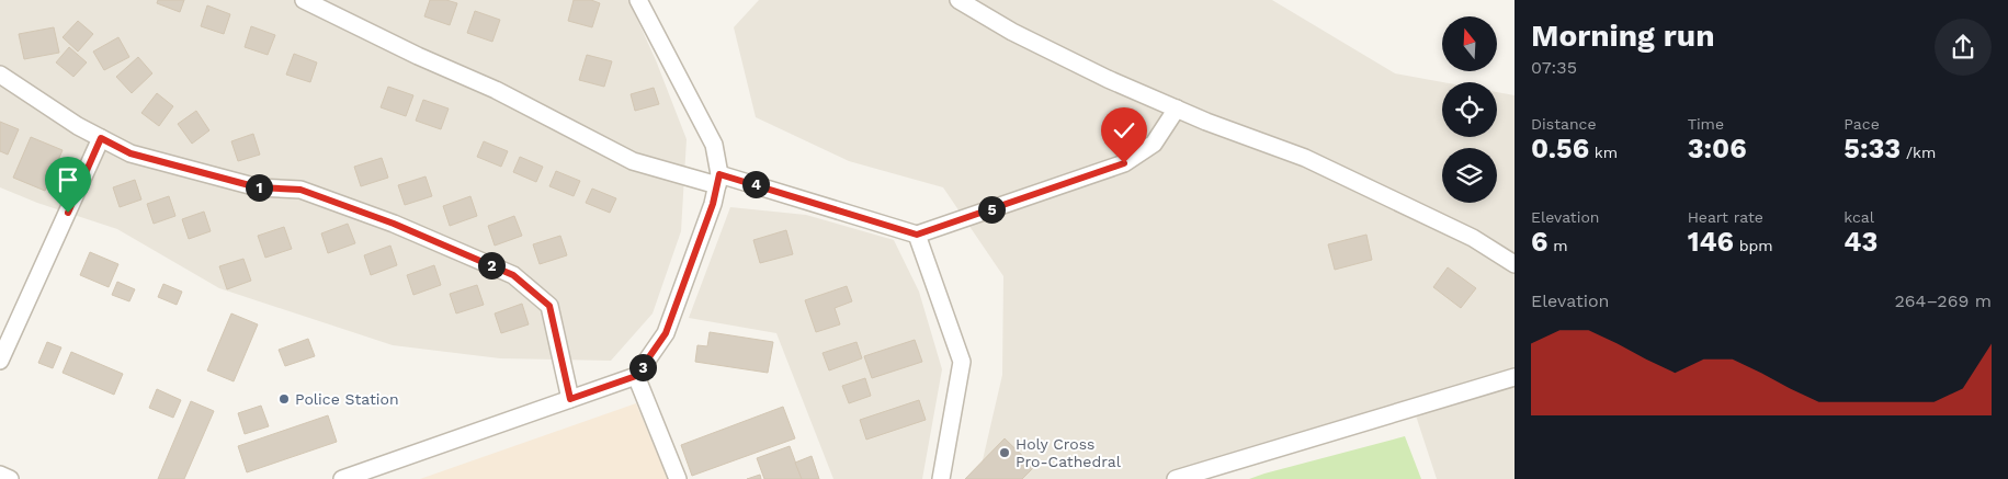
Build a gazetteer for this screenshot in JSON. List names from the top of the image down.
{
  "places": ["Police Station", "Holy Cross Pro-Cathedral"],
  "north": "top",
  "page": {
    "heading": ["Morning run", "07:35"],
    "stats": [
      ["Distance", "0.56 km"],
      ["Time", "3:06"],
      ["Pace", "5:33 /km"],
      ["Elevation", "6 m"],
      ["Heart rate", "146 bpm"],
      ["kcal", "43"]
    ],
    "pins": [
      "4",
      "1",
      "5",
      "2",
      "3"
    ],
    "chart": ["Elevation", "264–269 m"]
  }
}
